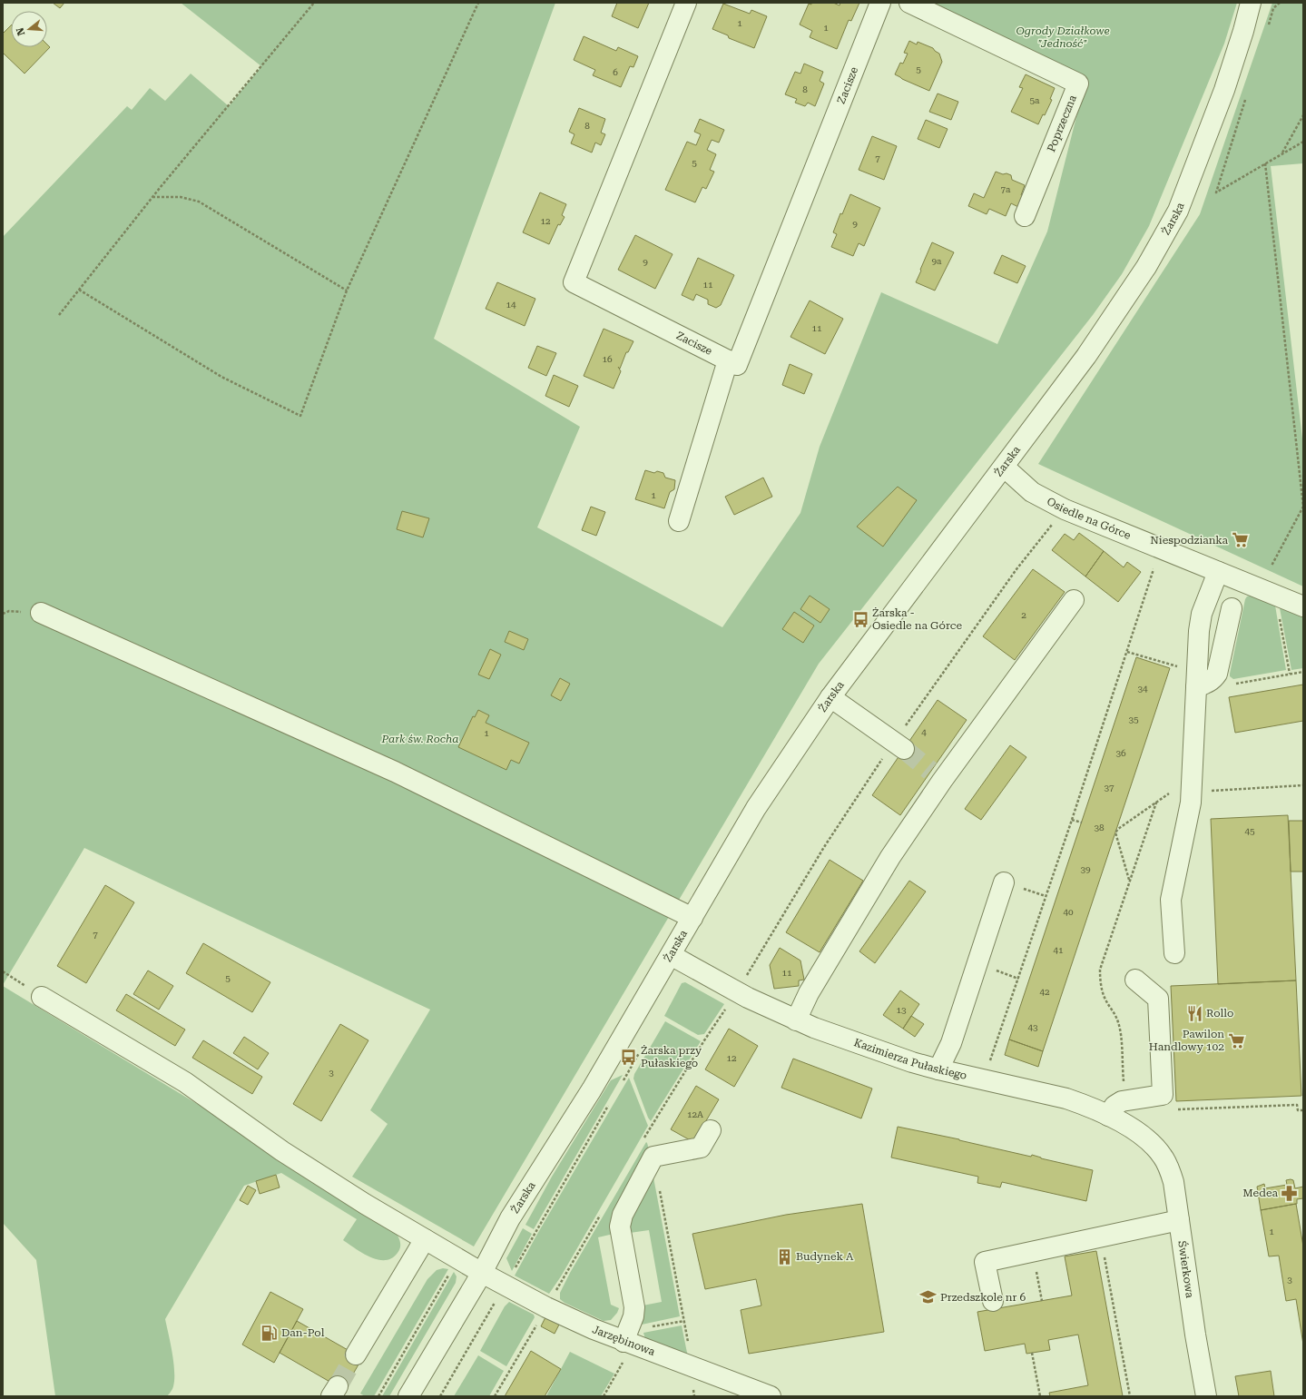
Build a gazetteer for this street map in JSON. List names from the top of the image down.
{
  "streets": {
    "street": [
      "Zacisze",
      "Poprzeczna",
      "Żarska",
      "Osiedle na Górce",
      "Kazimierza Pułaskiego",
      "Świerkowa",
      "Jarzębinowa"
    ]
  },
  "crossings": [
    ["Żarska", "Osiedle na Górce"],
    ["Żarska", "Kazimierza Pułaskiego"],
    ["Żarska", "Jarzębinowa"],
    ["Kazimierza Pułaskiego", "Świerkowa"]
  ],
  "parks": ["Ogrody Działkowe \"Jedność\"", "Park św. Rocha"],
  "places": {
    "supermarket": ["Niespodzianka", "Pawilon Handlowy 102"],
    "bus stop": ["Żarska - Osiedle na Górce", "Żarska przy Pułaskiego"],
    "restaurant": ["Rollo"],
    "pharmacy": ["Medea"],
    "building": ["Budynek A"],
    "school or university": ["Przedszkole nr 6"],
    "fuel station": ["Dan-Pol"]
  },
  "house_numbers": [
    "1",
    "1",
    "5",
    "6",
    "8",
    "5a",
    "8",
    "7",
    "5",
    "7a",
    "12",
    "9",
    "9a",
    "9",
    "11",
    "14",
    "11",
    "16",
    "1",
    "2",
    "34",
    "35",
    "4",
    "1",
    "36",
    "37",
    "38",
    "45",
    "39",
    "40",
    "7",
    "41",
    "11",
    "5",
    "42",
    "13",
    "43",
    "12",
    "3",
    "12A",
    "1",
    "3"
  ],
  "north": "left"
}
